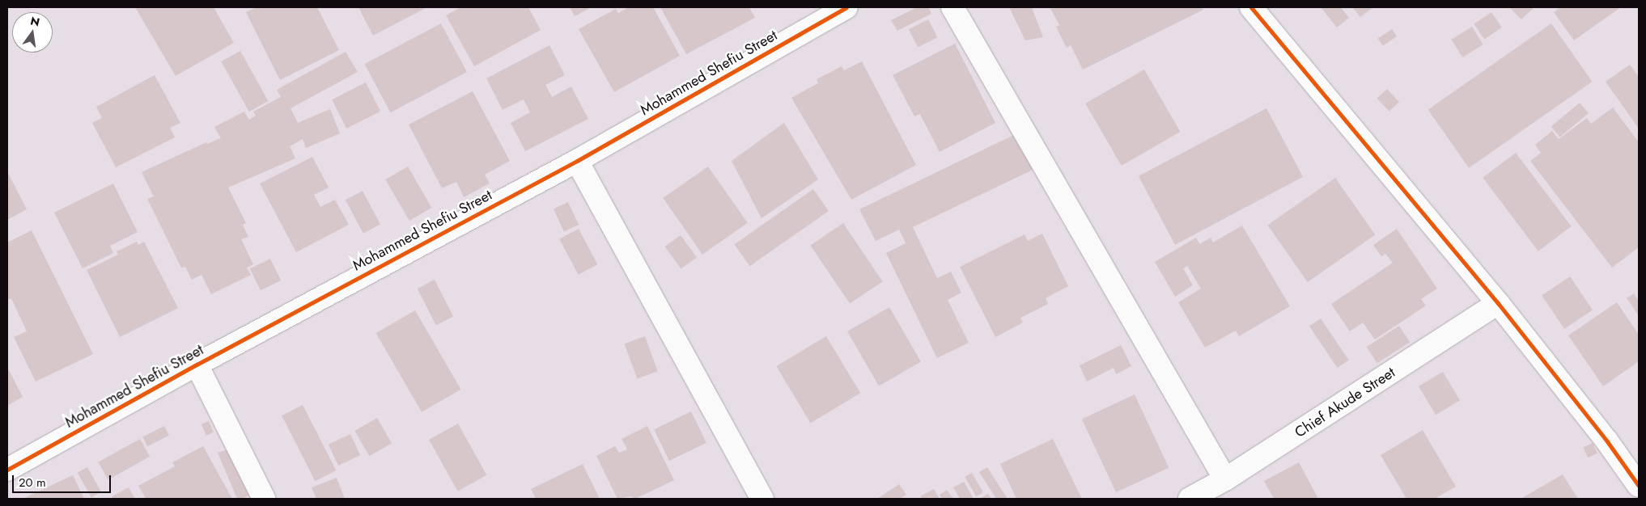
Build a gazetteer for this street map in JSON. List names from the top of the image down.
{
  "streets": {
    "street": ["Mohammed Shefiu Street", "Chief Akude Street"]
  },
  "scale_bar": "20 m",
  "north": "top"
}
